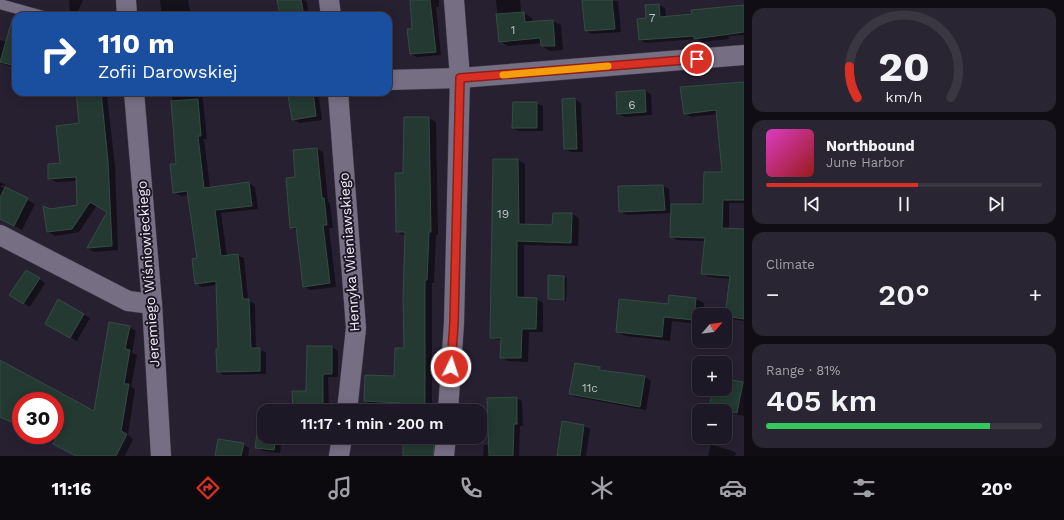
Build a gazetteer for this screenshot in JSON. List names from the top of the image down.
{
  "streets": {
    "street": ["Henryka Wieniawskiego", "Jeremiego Wiśniowieckiego"]
  },
  "house_numbers": [
    "7",
    "1",
    "6",
    "19",
    "11c"
  ],
  "north": "top right",
  "page": {
    "turn": ["110 m", "Zofii Darowskiej"],
    "song": ["Northbound", "June Harbor"],
    "tile": [
      "Climate",
      ["Range · 81%", "405 km"]
    ],
    "heat": ["−", "20°", "+"],
    "map_buttons": ["+", "−"],
    "limit": "30",
    "trip": "11:17 · 1 min · 200 m",
    "tabs": ["11:16", "20°"],
    "gauge": ["20", "km/h"]
  }
}
